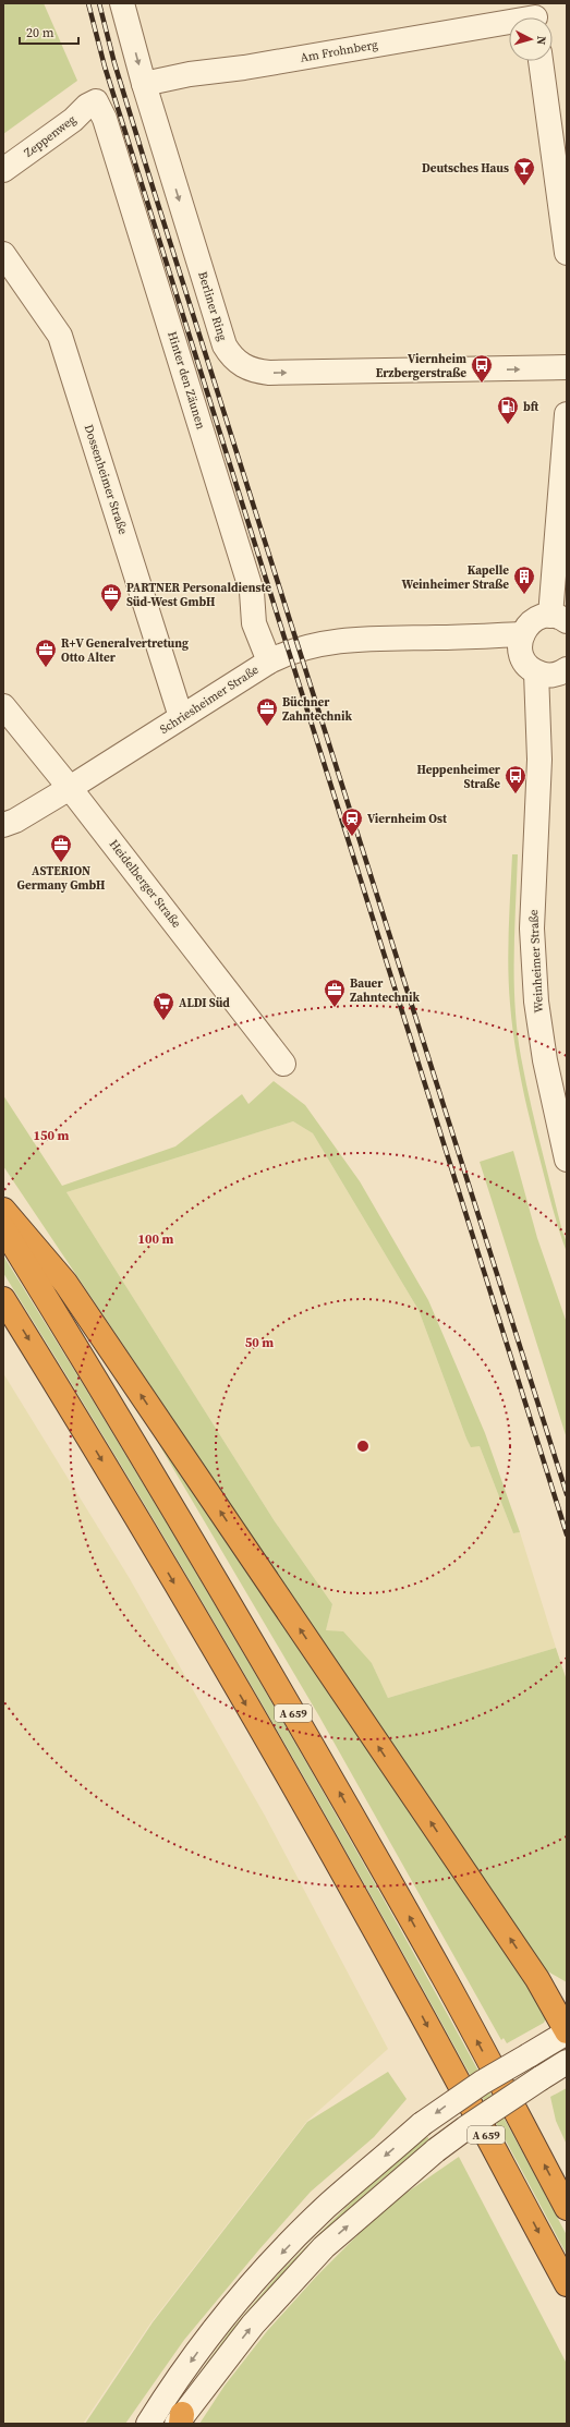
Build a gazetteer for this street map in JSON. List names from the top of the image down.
{
  "streets": {
    "highway": ["A 659"],
    "street": [
      "Am Frohnberg",
      "Zeppenweg",
      "Berliner Ring",
      "Hinter den Zäunen",
      "Dossenheimer Straße",
      "Schriesheimer Straße",
      "Heidelberger Straße",
      "Weinheimer Straße"
    ]
  },
  "crossings": [
    ["Am Frohnberg", "Berliner Ring"],
    ["Zeppenweg", "Hinter den Zäunen"],
    ["Hinter den Zäunen", "Schriesheimer Straße"],
    ["Dossenheimer Straße", "Schriesheimer Straße"],
    ["Schriesheimer Straße", "Heidelberger Straße"]
  ],
  "one_way": ["Berliner Ring"],
  "places": {
    "bar": ["Deutsches Haus"],
    "bus stop": ["Viernheim Erzbergerstraße", "Heppenheimer Straße"],
    "fuel station": ["bft"],
    "building": ["Kapelle Weinheimer Straße"],
    "office": [
      "PARTNER Personaldienste Süd-West GmbH",
      "R+V Generalvertretung Otto Alter",
      "Büchner Zahntechnik",
      "ASTERION Germany GmbH",
      "Bauer Zahntechnik"
    ],
    "station": ["Viernheim Ost"],
    "supermarket": ["ALDI Süd"]
  },
  "scale_bar": "20 m",
  "north": "right",
  "rings": ["150 m", "100 m", "50 m"]
}
